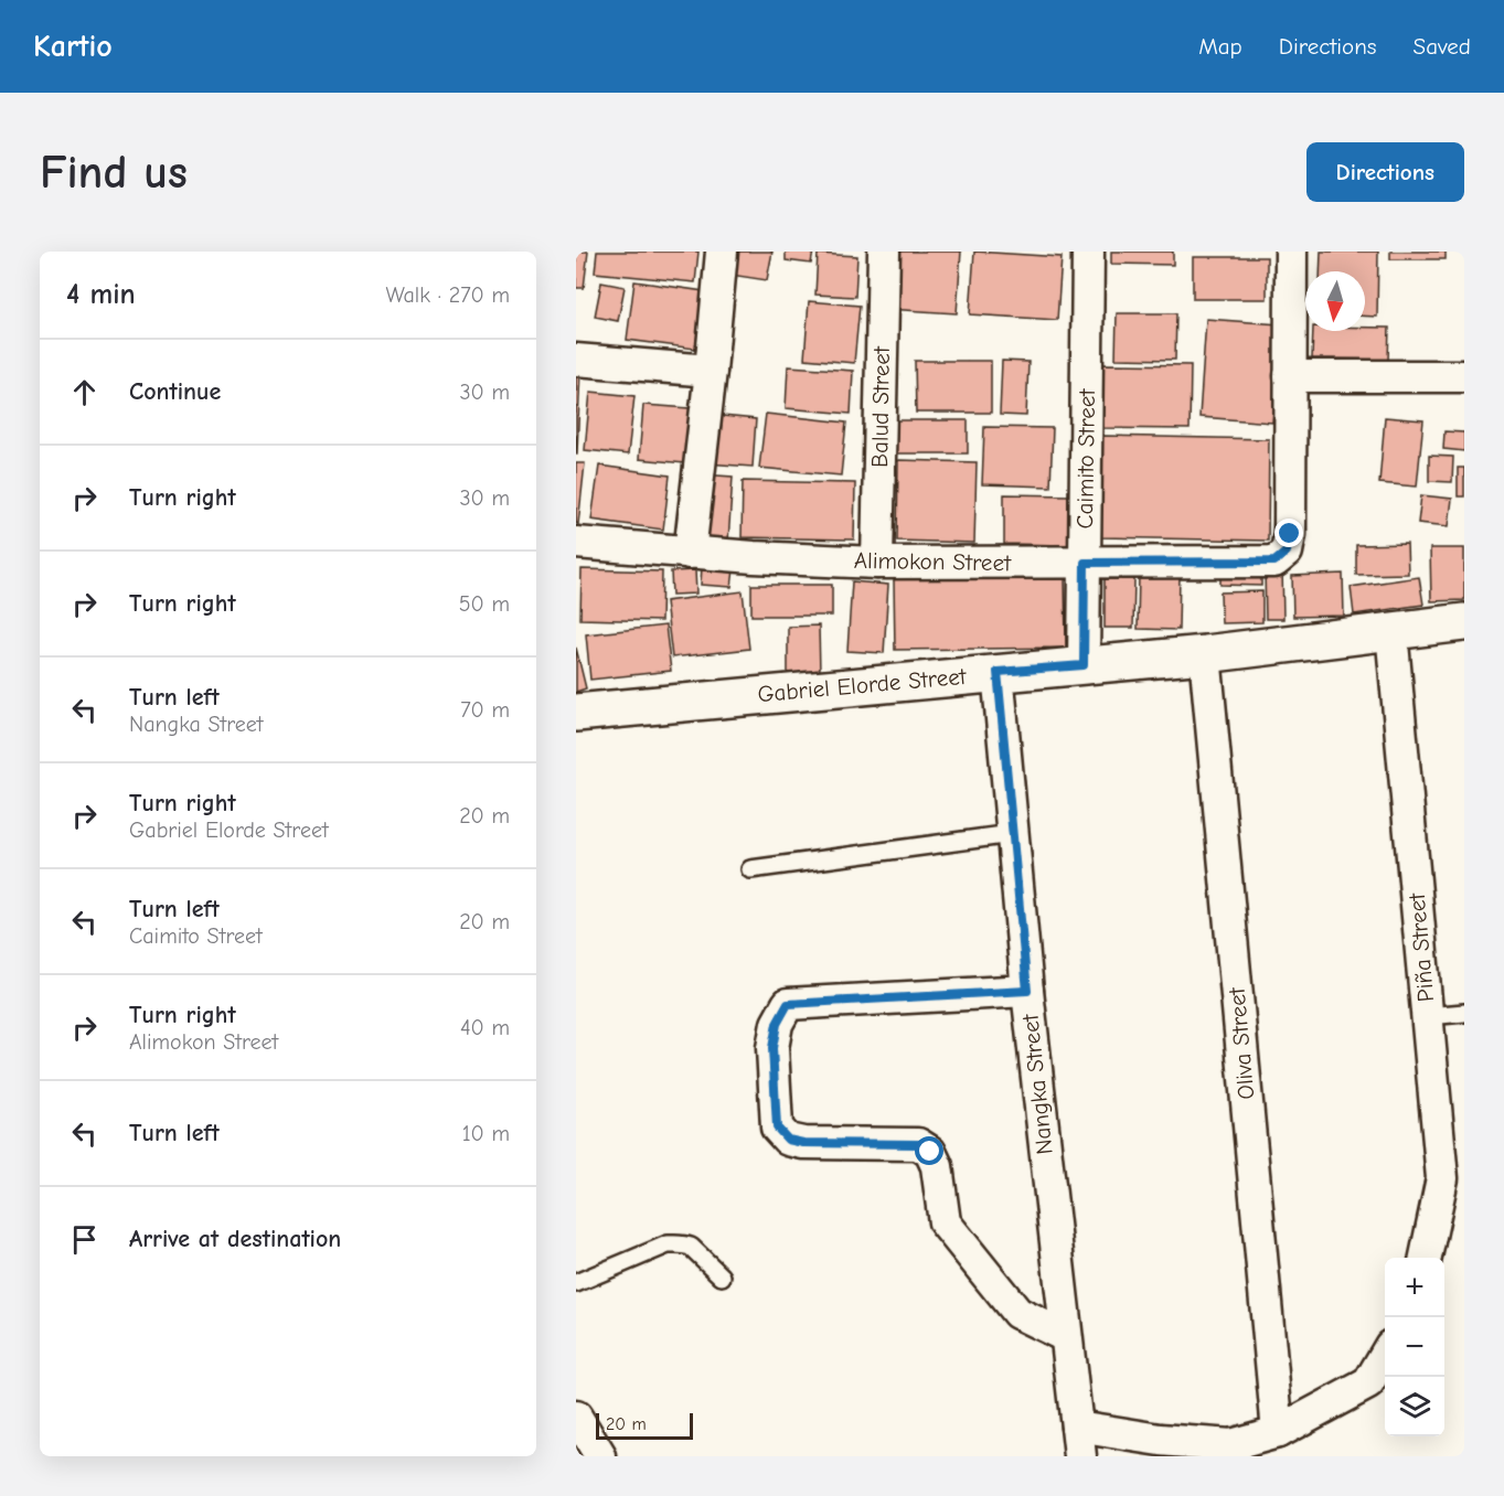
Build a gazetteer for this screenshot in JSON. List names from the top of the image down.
{
  "streets": {
    "street": [
      "Balud Street",
      "Caimito Street",
      "Alimokon Street",
      "Gabriel Elorde Street",
      "Piña Street",
      "Oliva Street",
      "Nangka Street"
    ]
  },
  "crossings": [
    ["Balud Street", "Alimokon Street"],
    ["Caimito Street", "Alimokon Street"],
    ["Caimito Street", "Gabriel Elorde Street"],
    ["Gabriel Elorde Street", "Piña Street"],
    ["Gabriel Elorde Street", "Oliva Street"],
    ["Gabriel Elorde Street", "Nangka Street"]
  ],
  "scale_bar": "20 m",
  "north": "bottom",
  "page": {
    "header": "Kartio",
    "nav": ["Map", "Directions", "Saved"],
    "buttons": "Directions",
    "title": "Find us",
    "heading": ["4 min", "Walk · 270 m"],
    "list": [
      ["Continue", "30 m"],
      ["Turn right", "30 m"],
      ["Turn right", "50 m"],
      ["Turn left", "Nangka Street", "70 m"],
      ["Turn right", "Gabriel Elorde Street", "20 m"],
      ["Turn left", "Caimito Street", "20 m"],
      ["Turn right", "Alimokon Street", "40 m"],
      ["Turn left", "10 m"],
      "Arrive at destination"
    ],
    "map_buttons": ["+", "−"],
    "scale": "20 m"
  }
}
